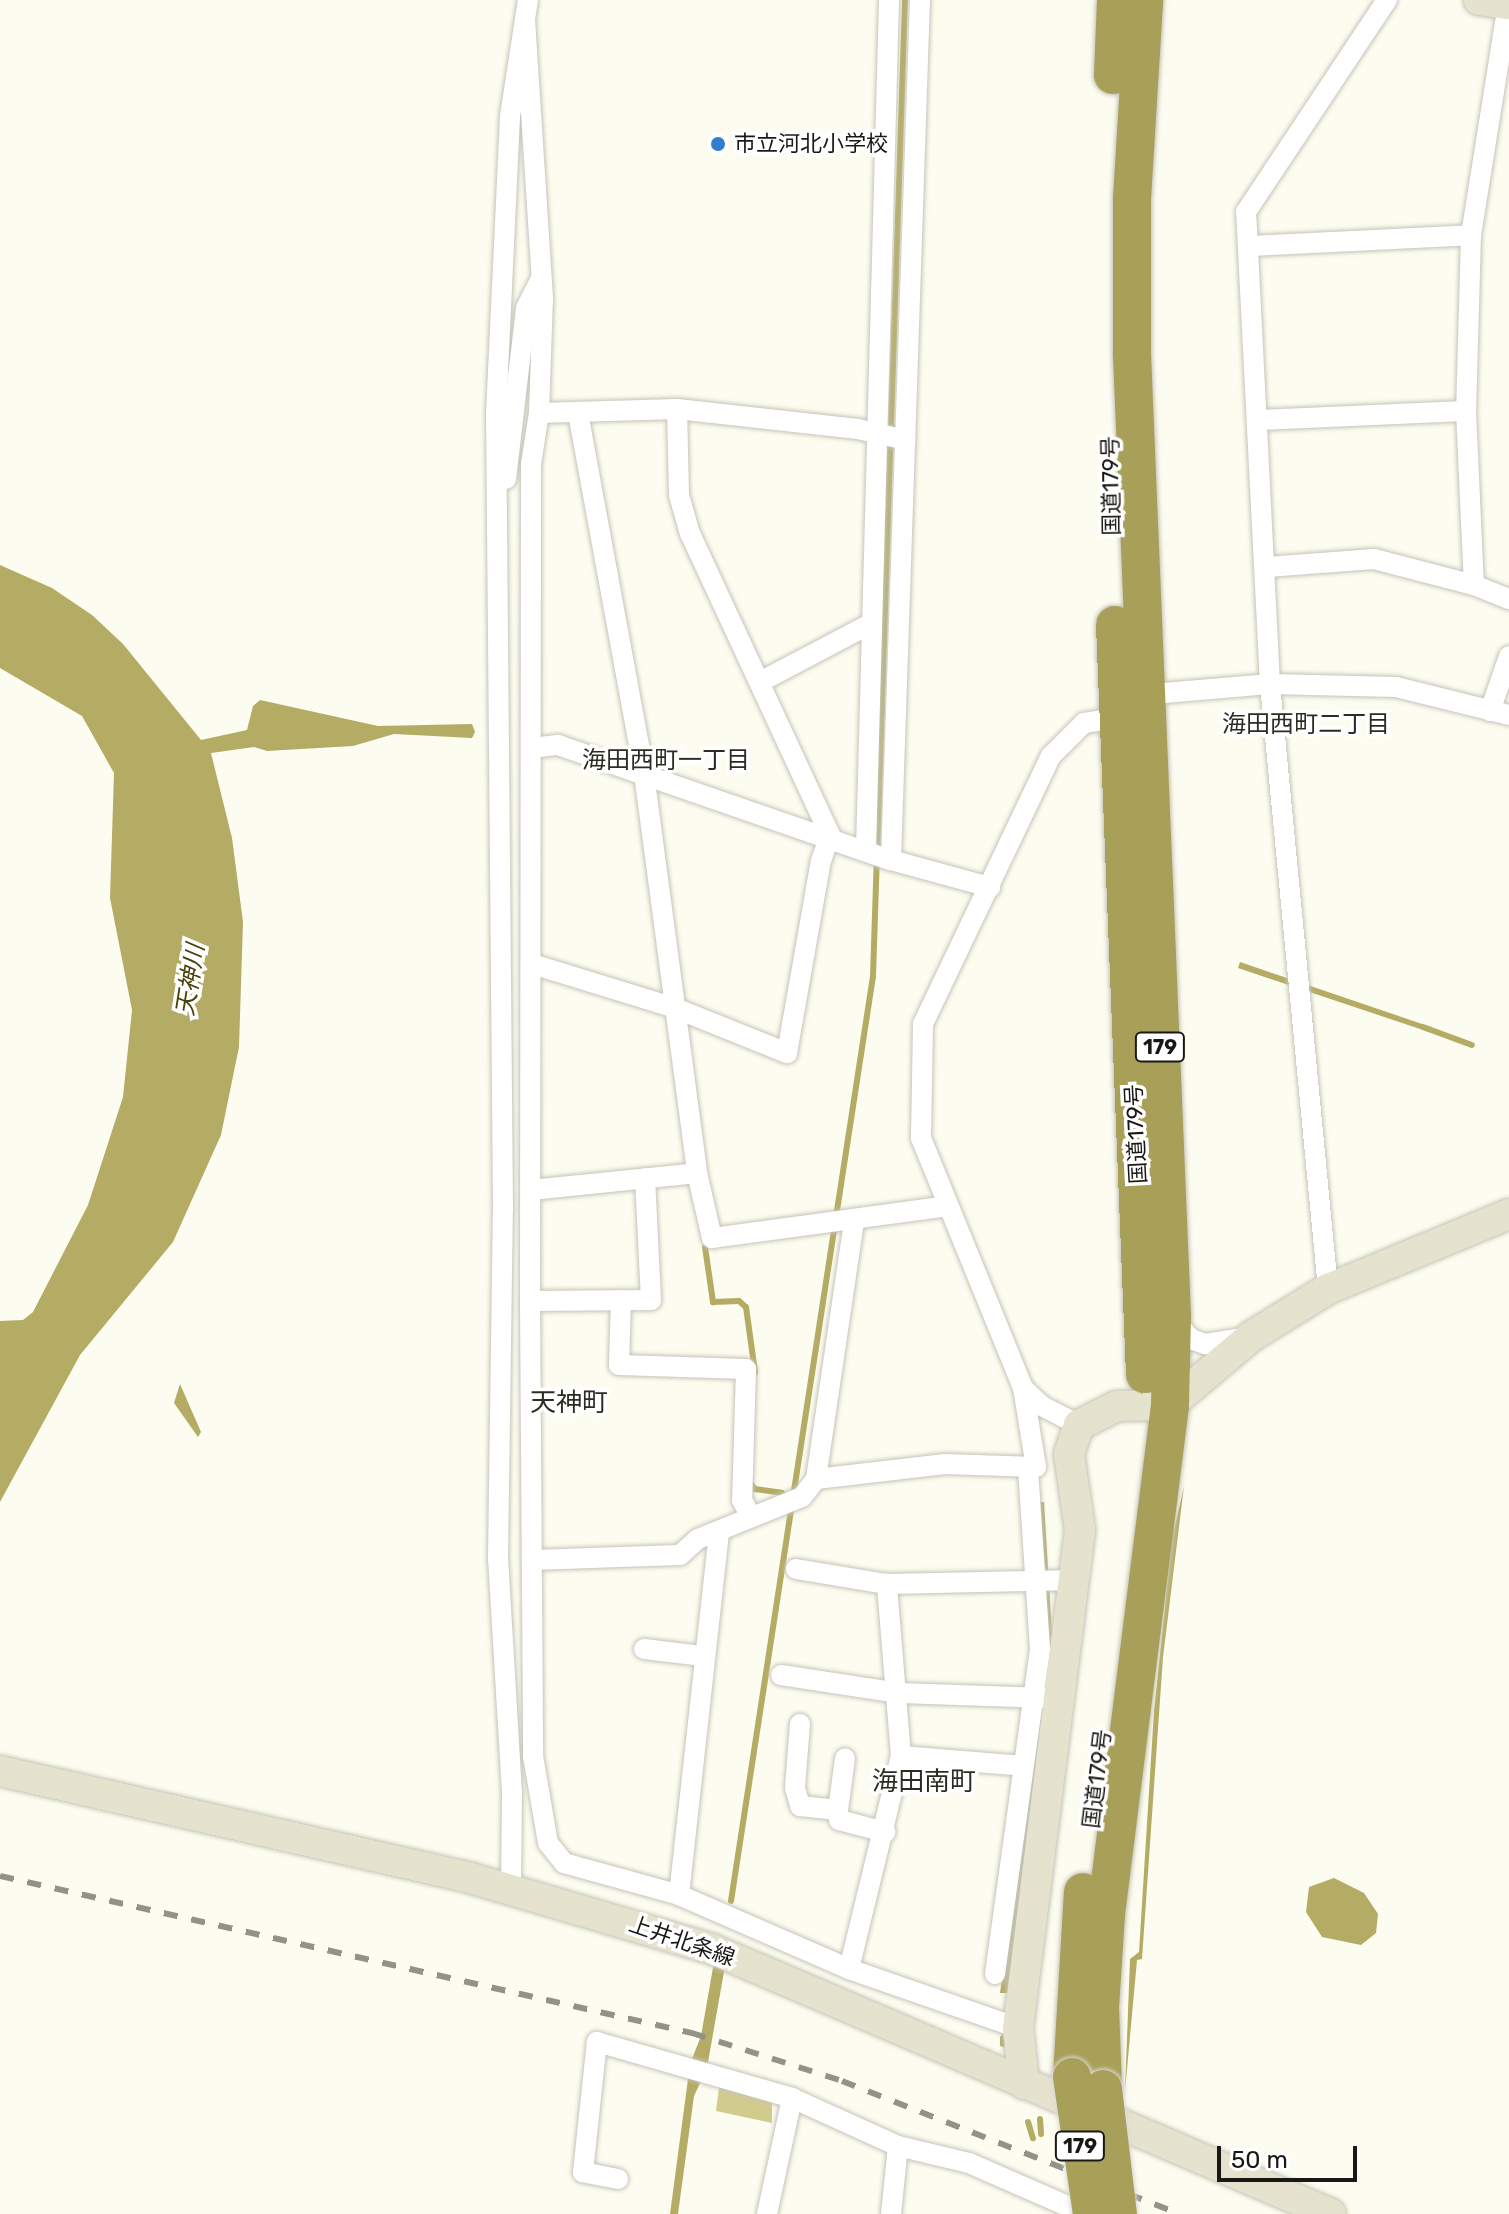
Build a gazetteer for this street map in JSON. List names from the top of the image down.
{
  "streets": {
    "highway": ["国道179号", "179"],
    "main road": ["上井北条線"]
  },
  "districts": [
    "海田西町二丁目",
    "海田西町一丁目",
    "天神町",
    "海田南町"
  ],
  "water": ["天神川"],
  "places": ["市立河北小学校"],
  "scale_bar": "50 m"
}
